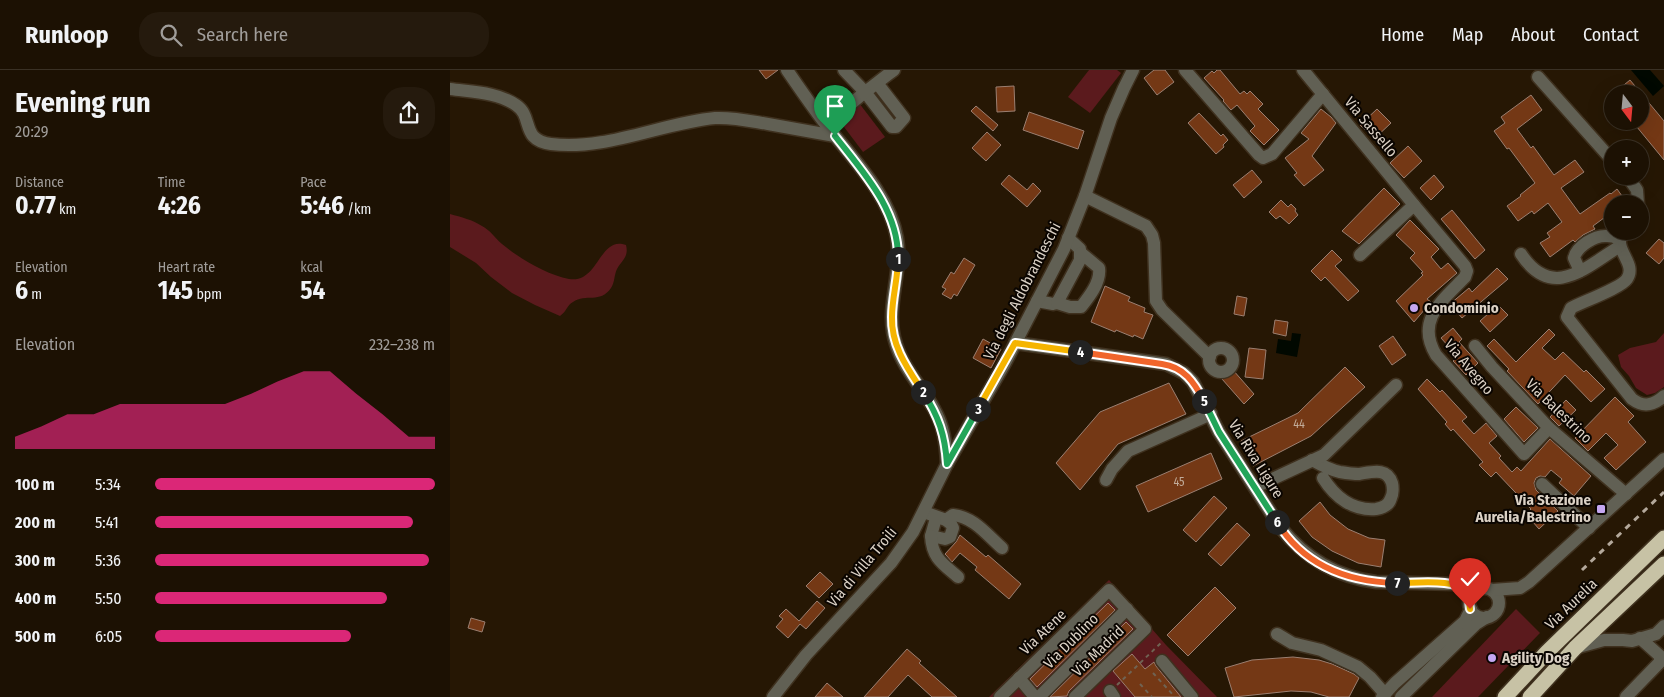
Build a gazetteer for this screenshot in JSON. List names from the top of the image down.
{
  "streets": {
    "highway": ["Via Aurelia"],
    "street": [
      "Via Sassello",
      "Via degli Aldobrandeschi",
      "Via Avegno",
      "Via Balestrino",
      "Via Riva Ligure",
      "Via di Villa Troili",
      "Via Atene",
      "Via Dublino",
      "Via Madrid"
    ]
  },
  "crossings": [
    ["Via Sassello", "Via Avegno"],
    ["Via degli Aldobrandeschi", "Via Riva Ligure"],
    ["Via degli Aldobrandeschi", "Via di Villa Troili"],
    ["Via Avegno", "Via Balestrino"],
    ["Via Atene", "Via Dublino"],
    ["Via Atene", "Via Madrid"],
    ["Via Dublino", "Via Madrid"]
  ],
  "places": {
    "other": ["Condominio", "Agility Dog"],
    "transit": ["Via Stazione Aurelia/Balestrino"]
  },
  "house_numbers": ["44", "45"],
  "north": "bottom",
  "page": {
    "header": "Runloop",
    "search": "Search here",
    "nav": [
      "Home",
      "Map",
      "About",
      "Contact"
    ],
    "heading": ["Evening run", "20:29"],
    "map_buttons": ["+", "−"],
    "stats": [
      ["Distance", "0.77 km"],
      ["Time", "4:26"],
      ["Pace", "5:46 /km"],
      ["Elevation", "6 m"],
      ["Heart rate", "145 bpm"],
      ["kcal", "54"]
    ],
    "pins": [
      "1",
      "4",
      "2",
      "5",
      "3",
      "6",
      "7"
    ],
    "chart": ["Elevation", "232–238 m"],
    "list": [
      {
        "name": "100 m",
        "note": "5:34"
      },
      {
        "name": "200 m",
        "note": "5:41"
      },
      {
        "name": "300 m",
        "note": "5:36"
      },
      {
        "name": "400 m",
        "note": "5:50"
      },
      {
        "name": "500 m",
        "note": "6:05"
      }
    ]
  }
}
